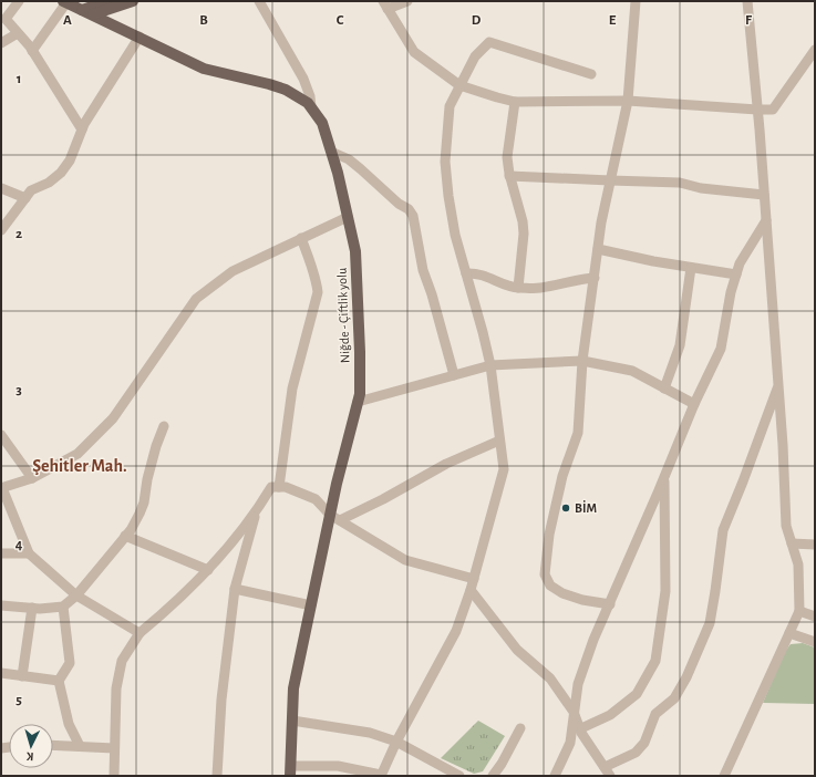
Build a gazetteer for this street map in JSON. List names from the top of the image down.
{
  "streets": {
    "main road": ["Niğde - Çiftlik yolu"]
  },
  "districts": ["Şehitler Mah."],
  "places": ["BİM"],
  "north": "bottom",
  "grid": {
    "columns": [
      "A",
      "B",
      "C",
      "D",
      "E",
      "F"
    ],
    "rows": [
      "1",
      "2",
      "3",
      "4",
      "5"
    ]
  }
}
